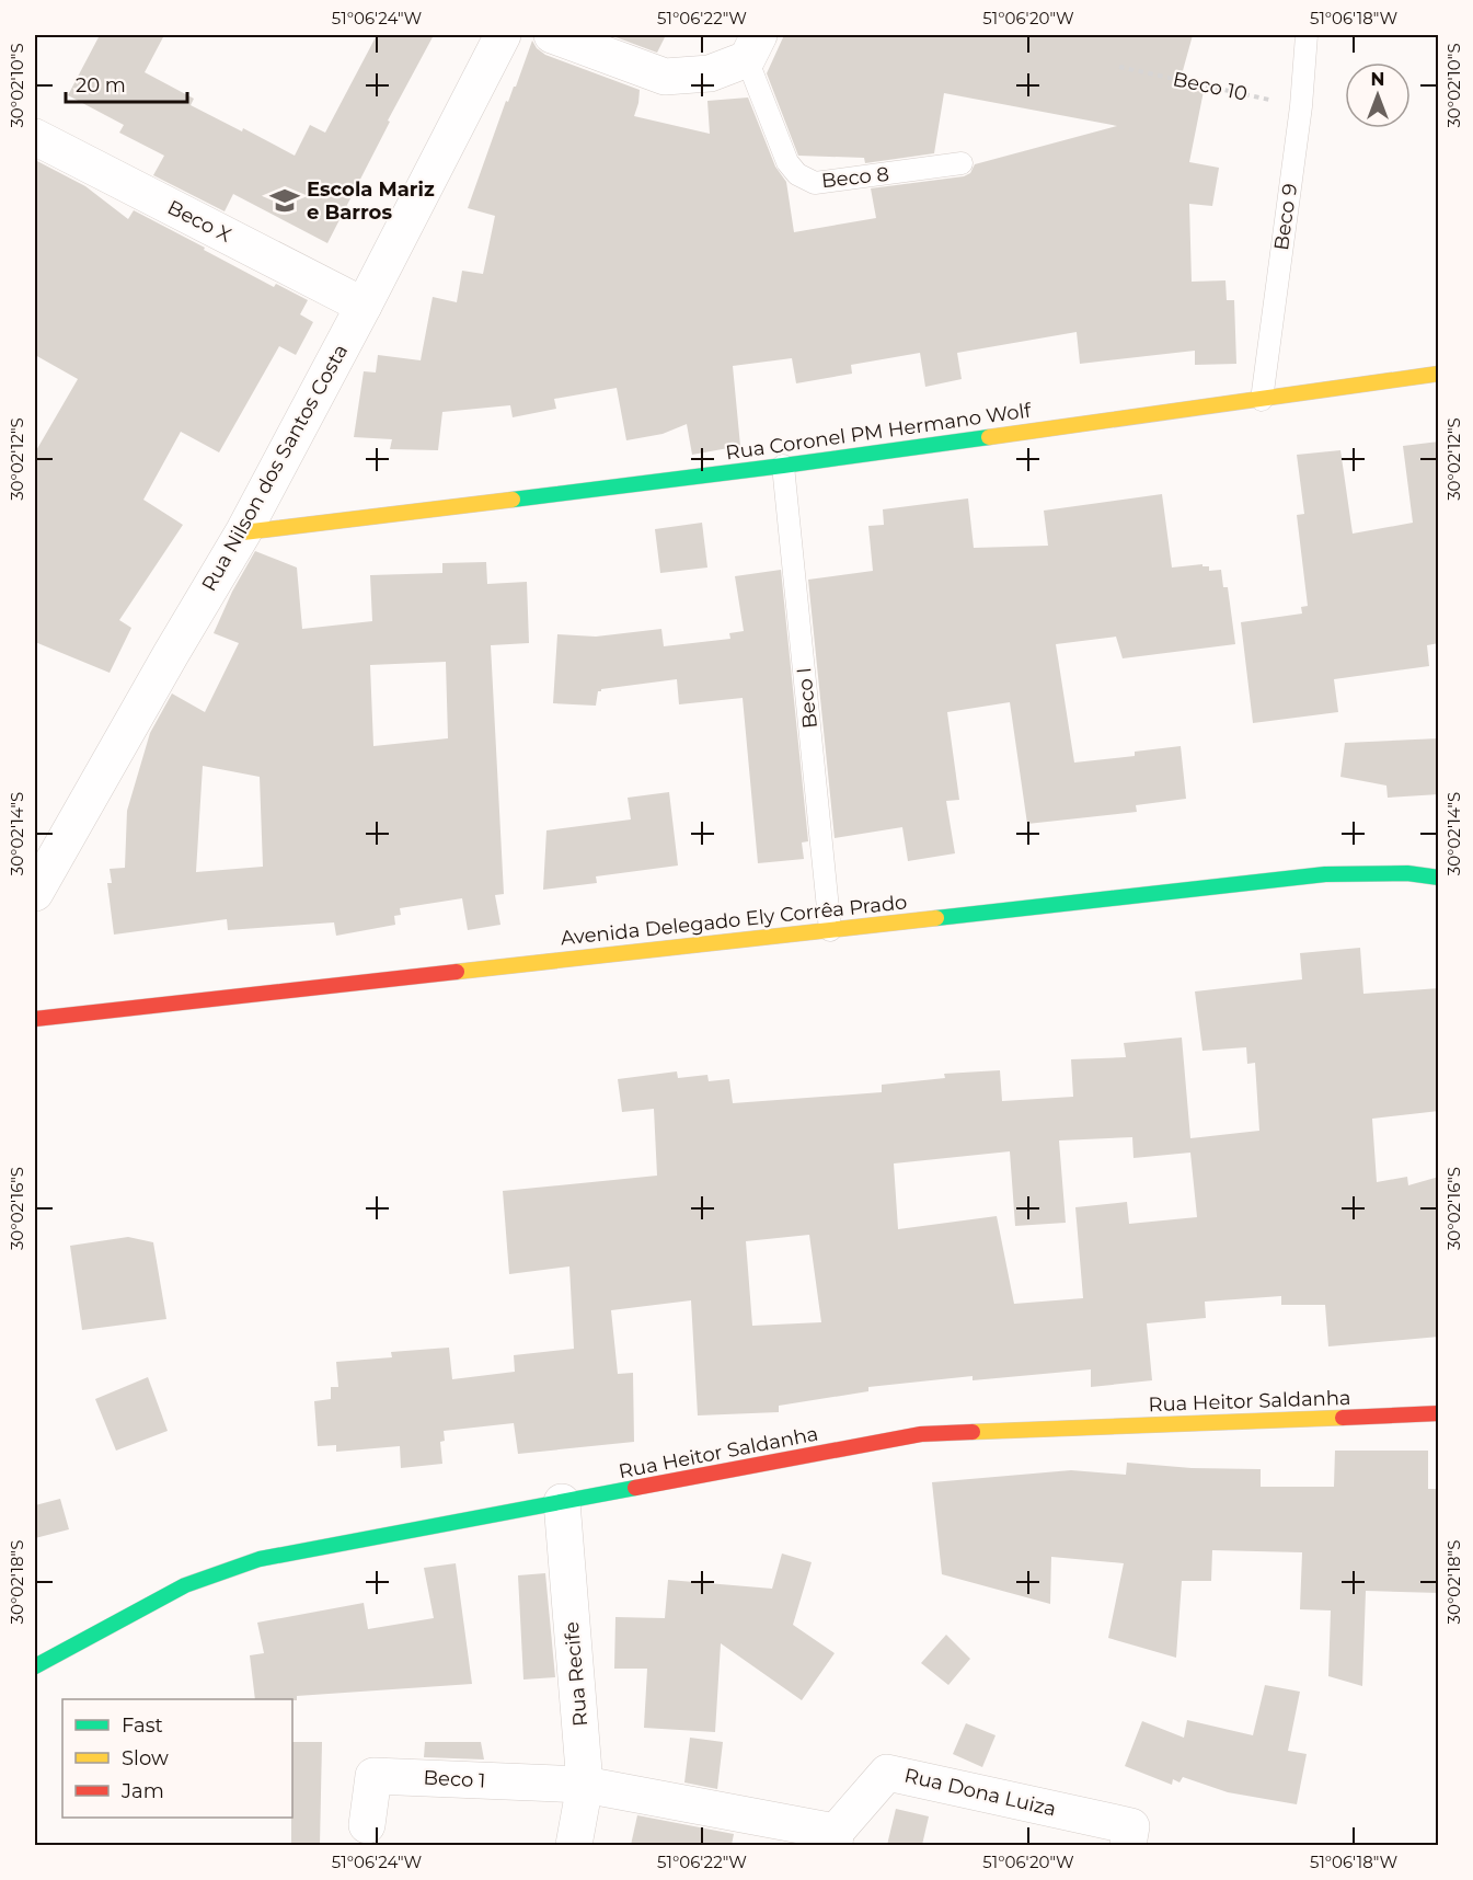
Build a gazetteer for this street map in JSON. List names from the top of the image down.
{
  "streets": {
    "street": [
      "Beco X",
      "Rua Coronel PM Hermano Wolf",
      "Rua Nilson dos Santos Costa",
      "Avenida Delegado Ely Corrêa Prado",
      "Rua Heitor Saldanha",
      "Rua Recife",
      "Beco 1",
      "Rua Dona Luiza"
    ],
    "lane": ["Beco 8", "Beco 9", "Beco I"],
    "path": ["Beco 10"]
  },
  "crossings": [
    ["Beco 10", "Beco 9"],
    ["Beco 9", "Rua Coronel PM Hermano Wolf"],
    ["Beco X", "Rua Nilson dos Santos Costa"],
    ["Rua Coronel PM Hermano Wolf", "Rua Nilson dos Santos Costa"],
    ["Rua Coronel PM Hermano Wolf", "Beco I"],
    ["Beco I", "Avenida Delegado Ely Corrêa Prado"],
    ["Rua Heitor Saldanha", "Rua Recife"],
    ["Rua Recife", "Beco 1"]
  ],
  "places": {
    "school or university": ["Escola Mariz e Barros"]
  },
  "legend": ["Fast", "Slow", "Jam"],
  "scale_bar": "20 m",
  "north": "top",
  "coordinates": [
    "51°06'24\"W",
    "51°06'22\"W",
    "51°06'20\"W",
    "51°06'18\"W",
    "30°02'10\"S",
    "30°02'12\"S",
    "30°02'14\"S",
    "30°02'16\"S",
    "30°02'18\"S"
  ]
}
